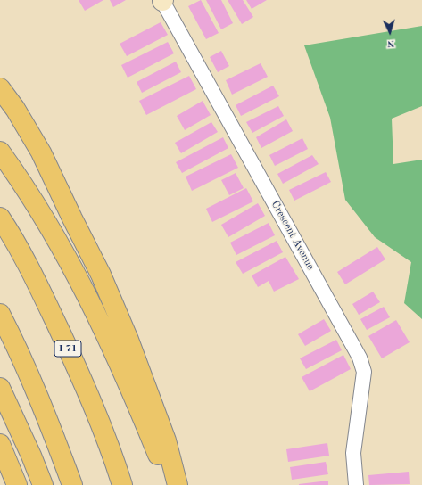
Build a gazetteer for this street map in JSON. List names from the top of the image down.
{
  "streets": {
    "highway": ["I 71"],
    "street": ["Crescent Avenue"]
  },
  "north": "bottom"
}
